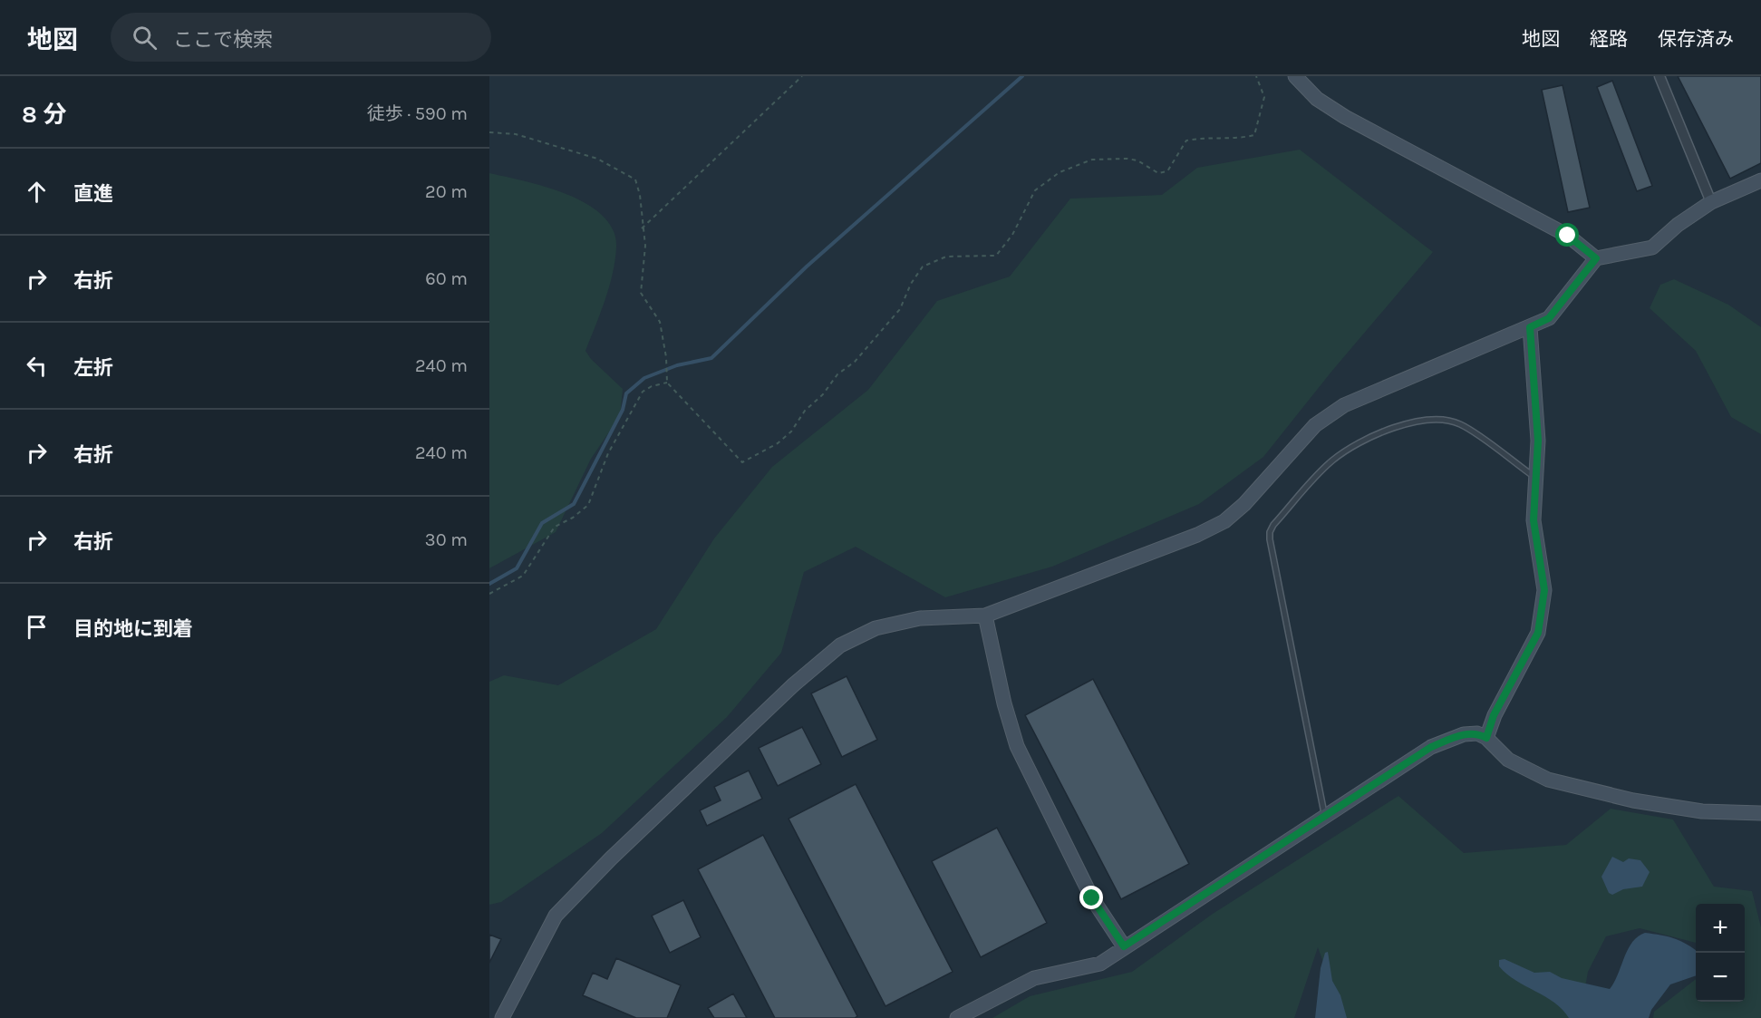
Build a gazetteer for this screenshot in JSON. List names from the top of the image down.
{
  "page": {
    "header": "地図",
    "search": "ここで検索",
    "nav": ["地図", "経路", "保存済み"],
    "heading": ["8 分", "徒歩 · 590 m"],
    "list": [
      ["直進", "20 m"],
      ["右折", "60 m"],
      ["左折", "240 m"],
      ["右折", "240 m"],
      ["右折", "30 m"],
      "目的地に到着"
    ],
    "map_buttons": ["+", "−"]
  }
}
